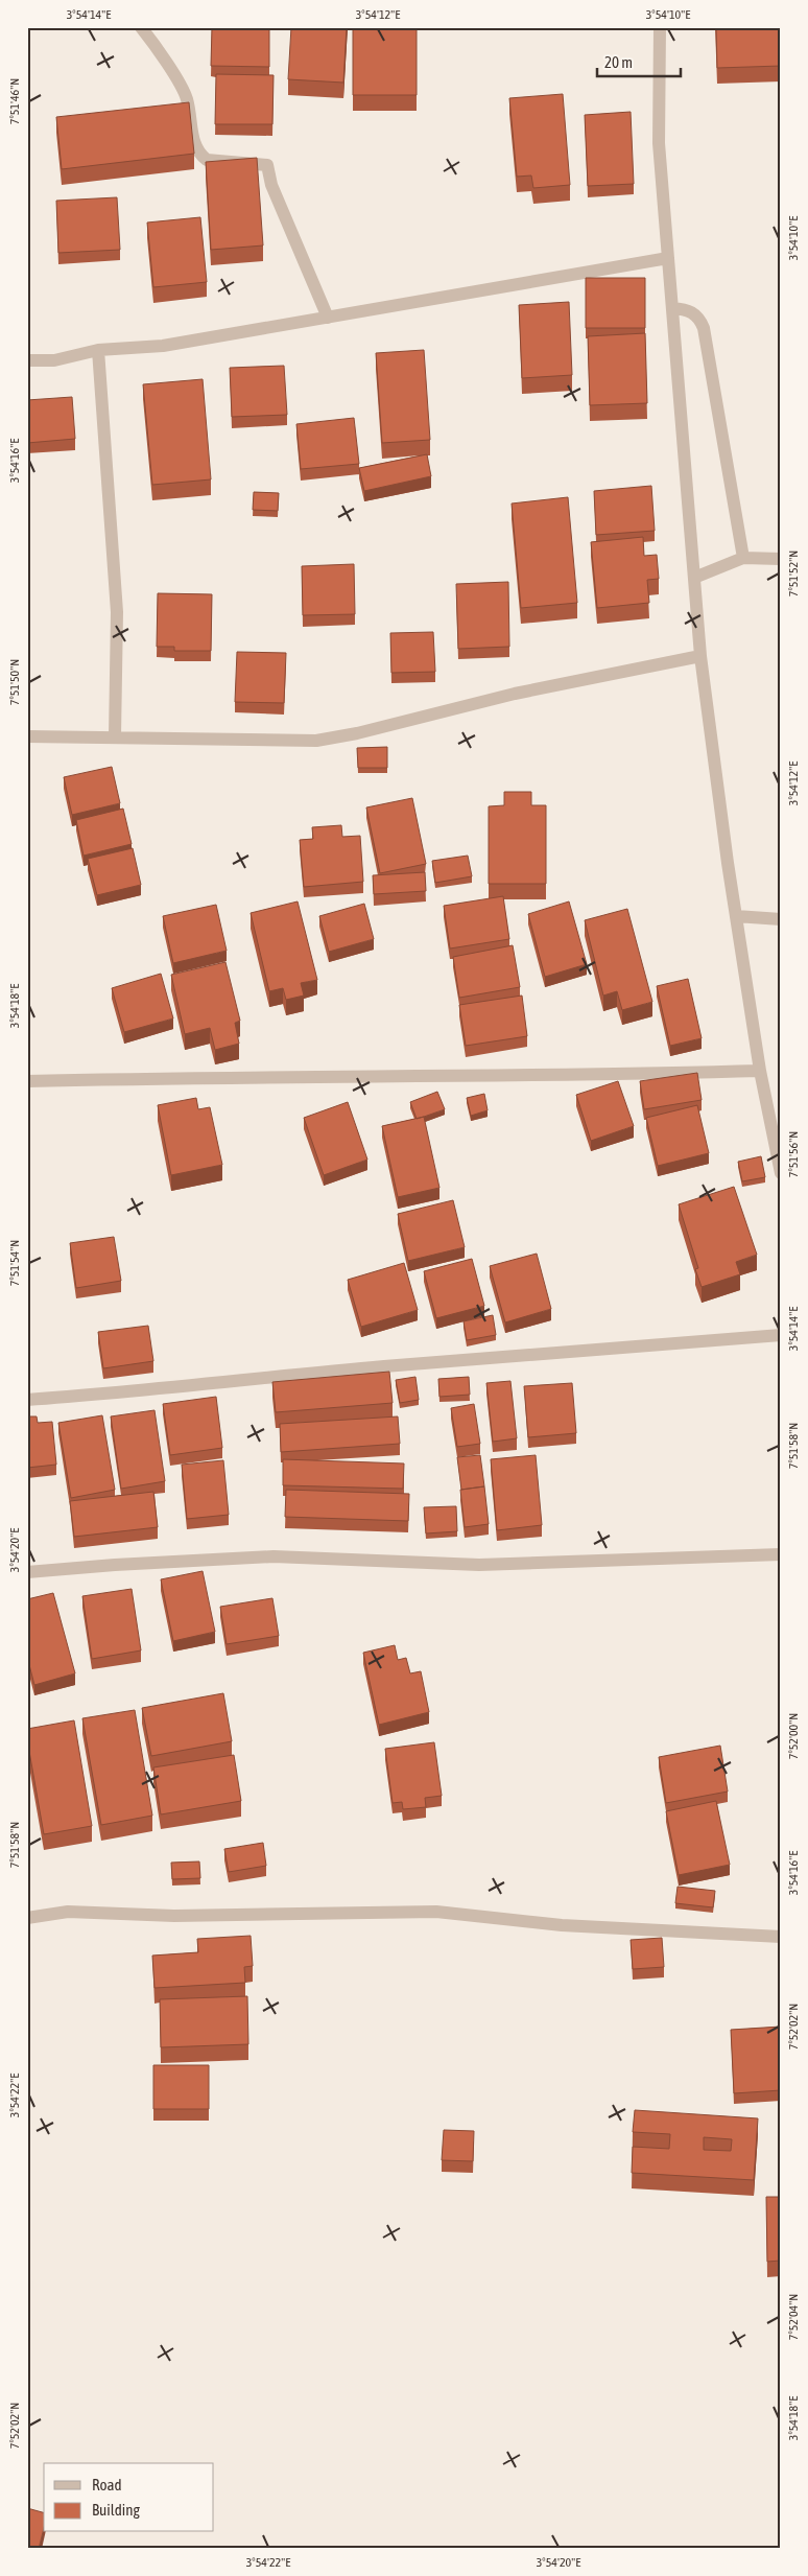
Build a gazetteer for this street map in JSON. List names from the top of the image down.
{
  "legend": ["Road", "Building"],
  "scale_bar": "20 m",
  "coordinates": [
    "3°54'14\"E",
    "3°54'12\"E",
    "3°54'10\"E",
    "7°51'46\"N",
    "3°54'16\"E",
    "7°51'52\"N",
    "7°51'50\"N",
    "3°54'18\"E",
    "7°51'56\"N",
    "7°51'54\"N",
    "7°51'58\"N",
    "3°54'20\"E",
    "7°52'00\"N",
    "7°52'02\"N",
    "3°54'22\"E",
    "7°52'04\"N"
  ]
}
